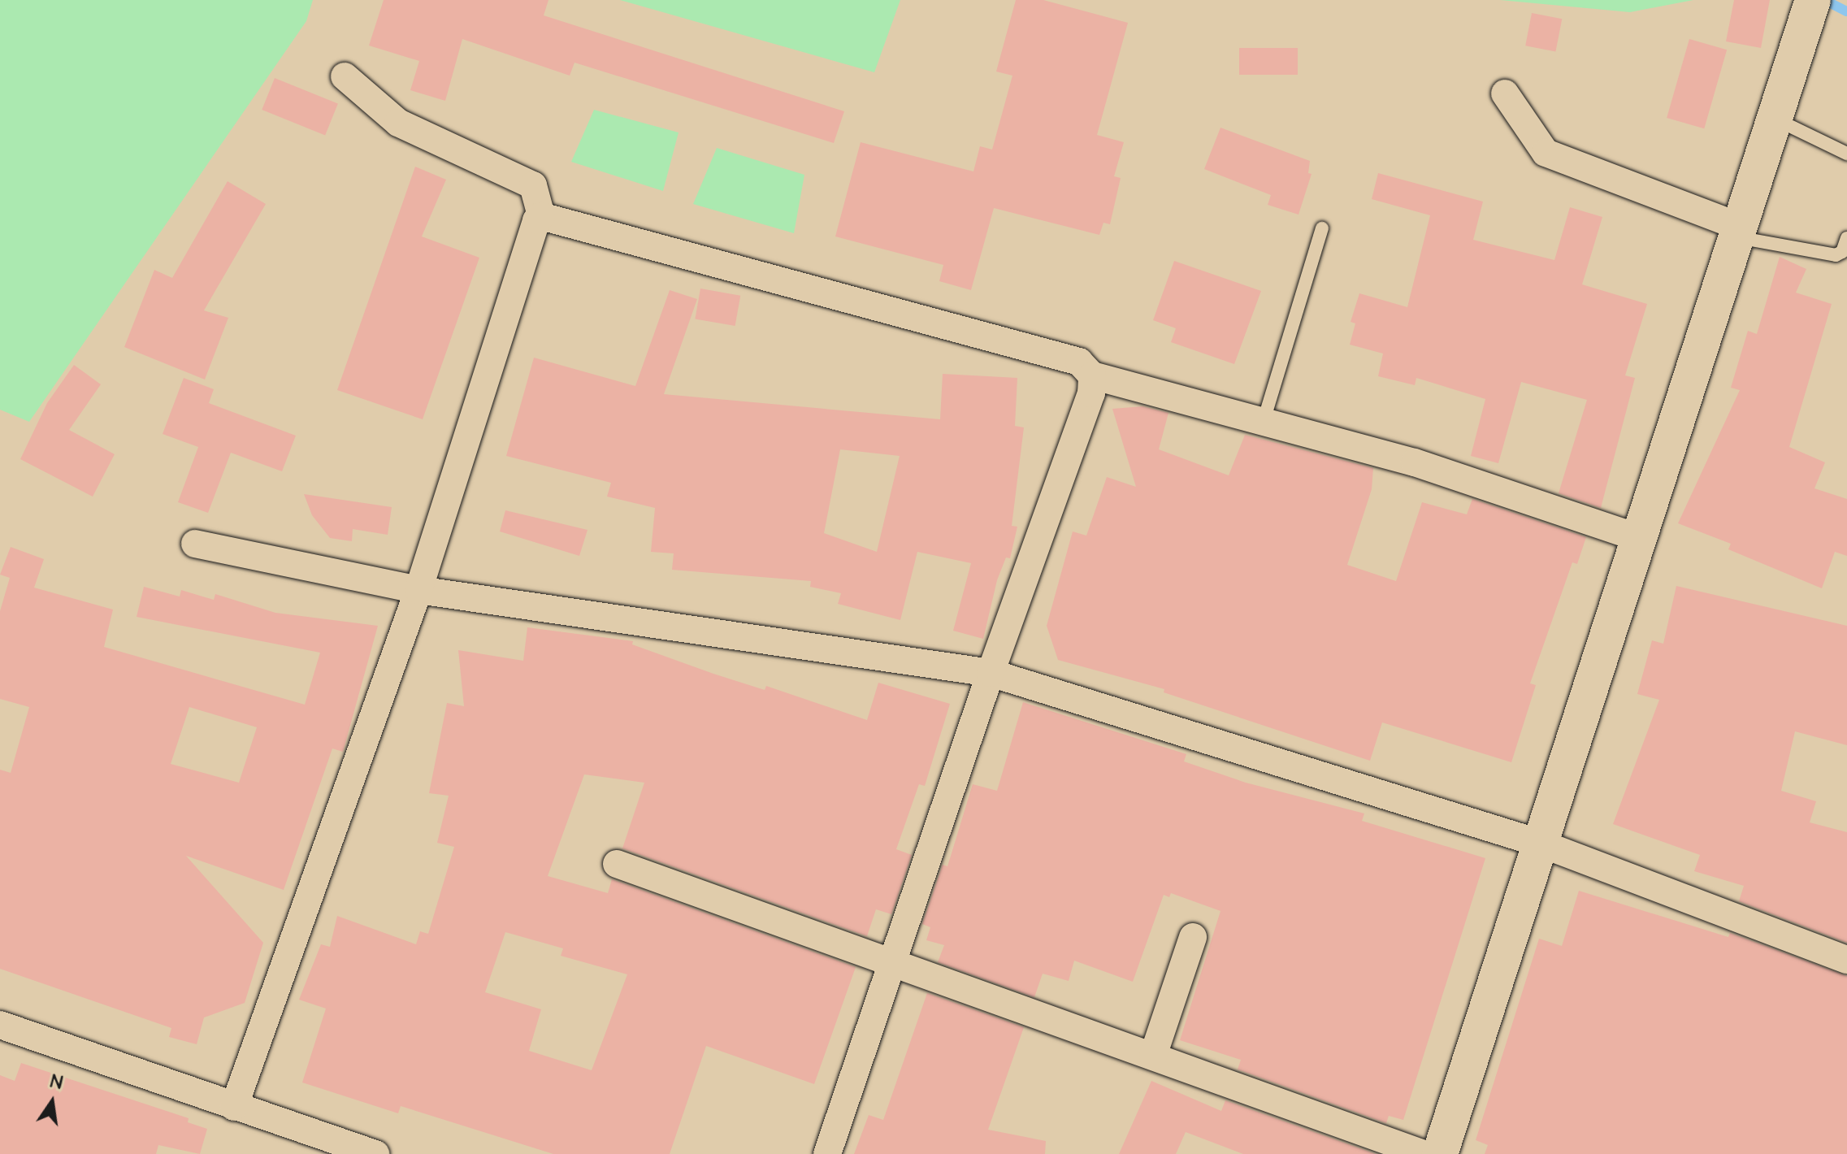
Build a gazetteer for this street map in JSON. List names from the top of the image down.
{
  "north": "top"
}
